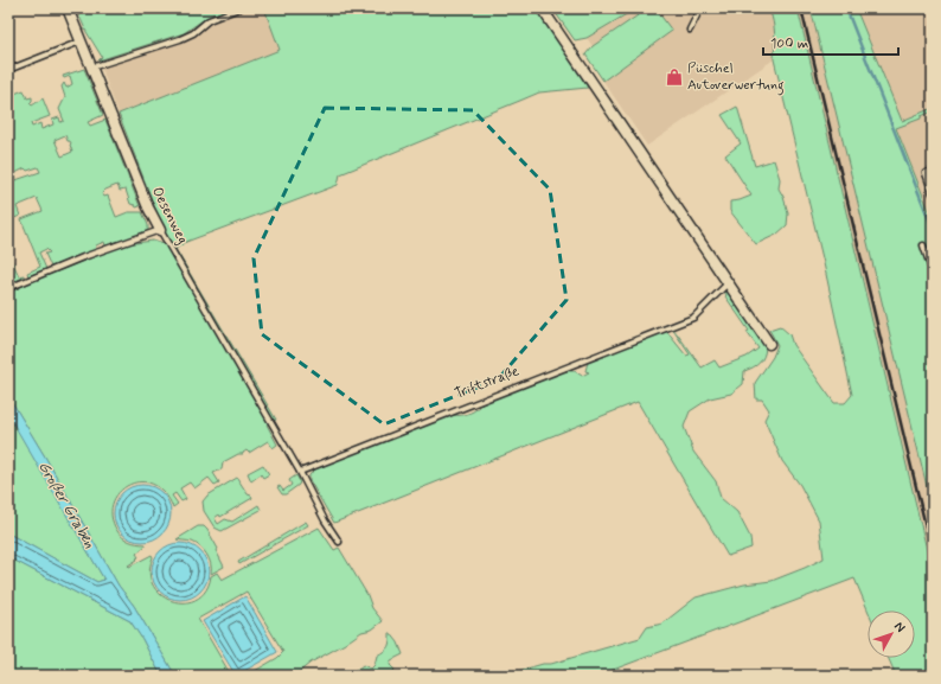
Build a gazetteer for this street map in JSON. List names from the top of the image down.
{
  "streets": {
    "street": ["Oesenweg"],
    "lane": ["Triftstraße"]
  },
  "crossings": [
    ["Oesenweg", "Triftstraße"]
  ],
  "water": ["Großer Graben"],
  "places": {
    "shop": ["Püschel Autoverwertung"]
  },
  "scale_bar": "100 m",
  "north": "top right"
}
